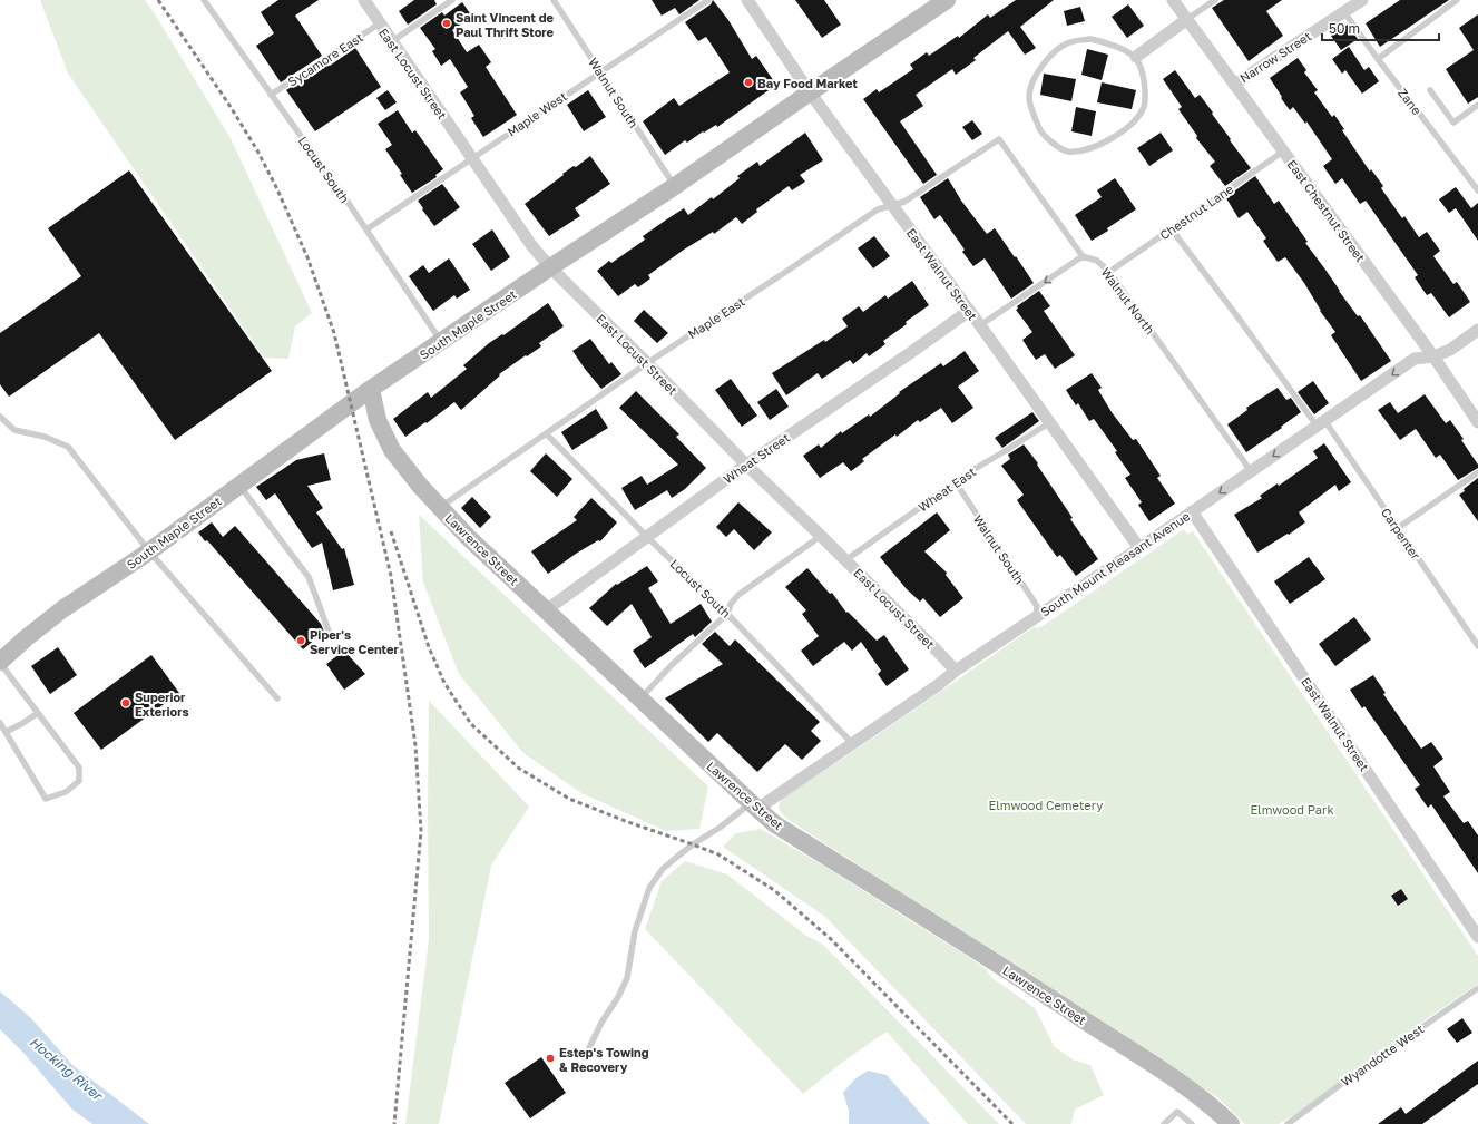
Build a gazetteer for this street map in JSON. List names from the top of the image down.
{
  "streets": {
    "street": [
      "Narrow Street",
      "East Locust Street",
      "East Chestnut Street",
      "East Walnut Street",
      "South Maple Street",
      "Wheat Street",
      "Lawrence Street",
      "South Mount Pleasant Avenue"
    ],
    "lane": [
      "Sycamore East",
      "Walnut South",
      "Zane",
      "Maple West",
      "Locust South",
      "Chestnut Lane",
      "Walnut North",
      "Maple East",
      "Wheat East",
      "Carpenter",
      "Wyandotte West"
    ]
  },
  "crossings": [
    ["Narrow Street", "Zane"],
    ["Narrow Street", "East Chestnut Street"],
    ["Sycamore East", "East Locust Street"],
    ["Sycamore East", "Locust South"],
    ["East Locust Street", "Maple West"],
    ["East Locust Street", "Maple East"],
    ["East Locust Street", "South Maple Street"],
    ["East Locust Street", "Wheat Street"],
    ["East Locust Street", "Wheat East"],
    ["East Locust Street", "South Mount Pleasant Avenue"],
    ["Walnut South", "Maple West"],
    ["Walnut South", "South Maple Street"],
    ["Walnut South", "Wheat East"],
    ["Walnut South", "South Mount Pleasant Avenue"],
    ["Maple West", "Locust South"],
    ["Locust South", "Maple East"],
    ["Locust South", "South Maple Street"],
    ["Locust South", "Wheat Street"],
    ["Locust South", "South Mount Pleasant Avenue"],
    ["East Chestnut Street", "Chestnut Lane"],
    ["East Chestnut Street", "South Mount Pleasant Avenue"],
    ["Chestnut Lane", "Walnut North"],
    ["Chestnut Lane", "Carpenter"],
    ["East Walnut Street", "Maple East"],
    ["East Walnut Street", "South Maple Street"],
    ["East Walnut Street", "Wheat Street"],
    ["East Walnut Street", "Wheat East"],
    ["East Walnut Street", "South Mount Pleasant Avenue"],
    ["Walnut North", "Maple East"],
    ["Walnut North", "South Mount Pleasant Avenue"],
    ["Maple East", "Lawrence Street"],
    ["South Maple Street", "Lawrence Street"],
    ["Wheat Street", "Lawrence Street"],
    ["Carpenter", "South Mount Pleasant Avenue"],
    ["Lawrence Street", "South Mount Pleasant Avenue"]
  ],
  "water": ["Hocking River"],
  "parks": ["Elmwood Cemetery", "Elmwood Park"],
  "places": [
    "Saint Vincent de Paul Thrift Store",
    "Bay Food Market",
    "Piper's Service Center",
    "Superior Exteriors",
    "Estep's Towing & Recovery"
  ],
  "scale_bar": "50 m"
}
